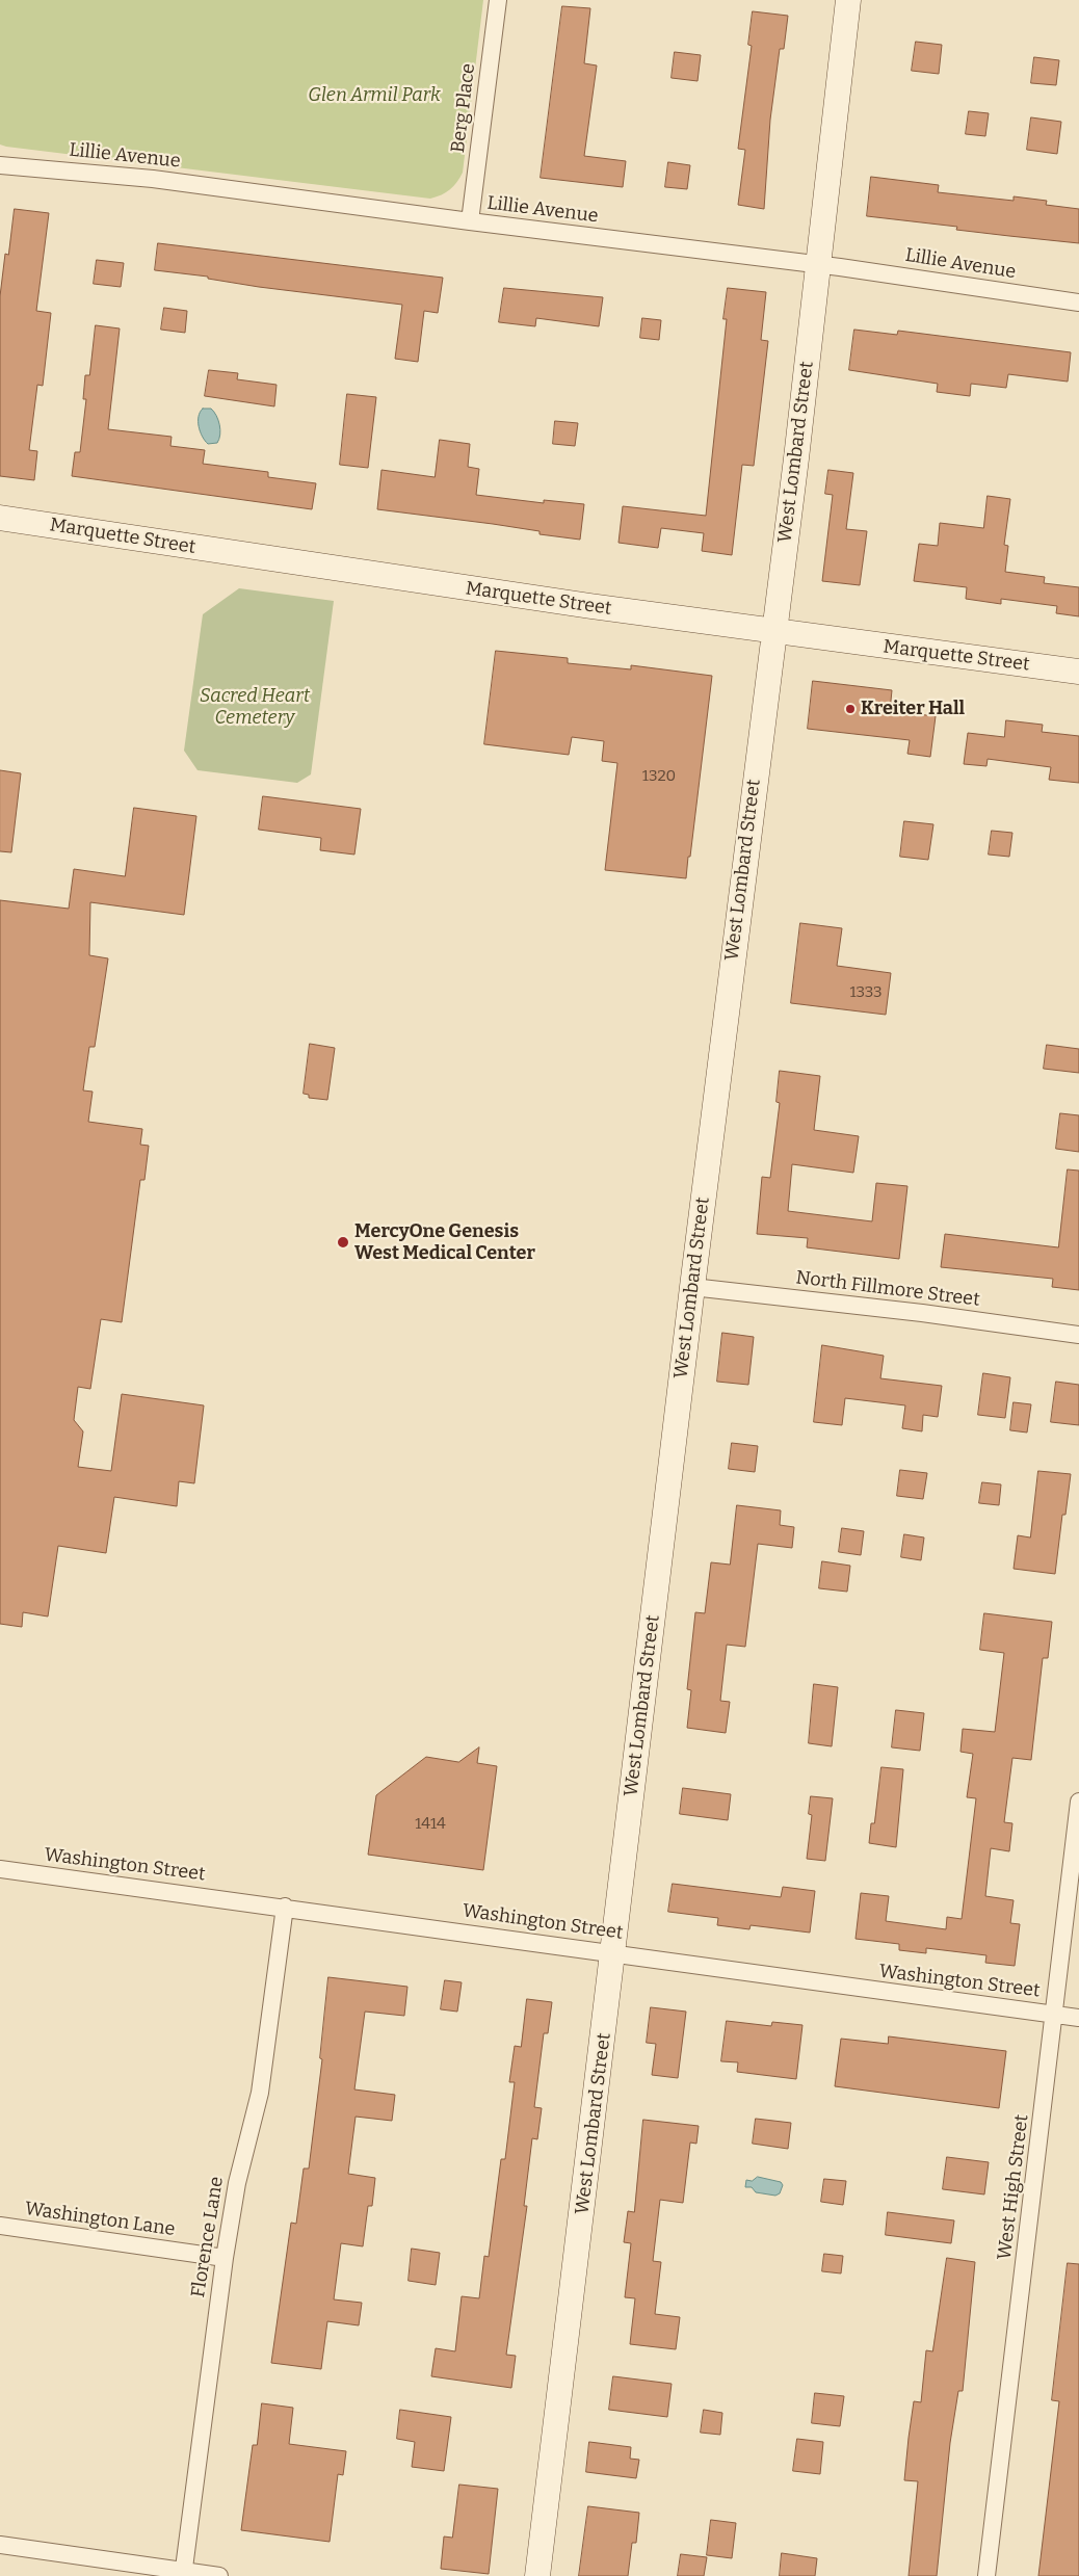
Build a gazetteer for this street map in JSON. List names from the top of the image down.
{
  "streets": {
    "street": [
      "Berg Place",
      "Lillie Avenue",
      "West Lombard Street",
      "Marquette Street",
      "North Fillmore Street",
      "Washington Street",
      "West High Street",
      "Washington Lane",
      "Florence Lane"
    ]
  },
  "crossings": [
    ["Berg Place", "Lillie Avenue"],
    ["Lillie Avenue", "West Lombard Street"],
    ["West Lombard Street", "Marquette Street"],
    ["West Lombard Street", "North Fillmore Street"],
    ["West Lombard Street", "Washington Street"],
    ["Washington Street", "West High Street"],
    ["Washington Street", "Florence Lane"],
    ["Washington Lane", "Florence Lane"]
  ],
  "parks": ["Glen Armil Park", "Sacred Heart Cemetery"],
  "places": ["Kreiter Hall", "MercyOne Genesis West Medical Center"],
  "house_numbers": ["1320", "1333", "1414"]
}
